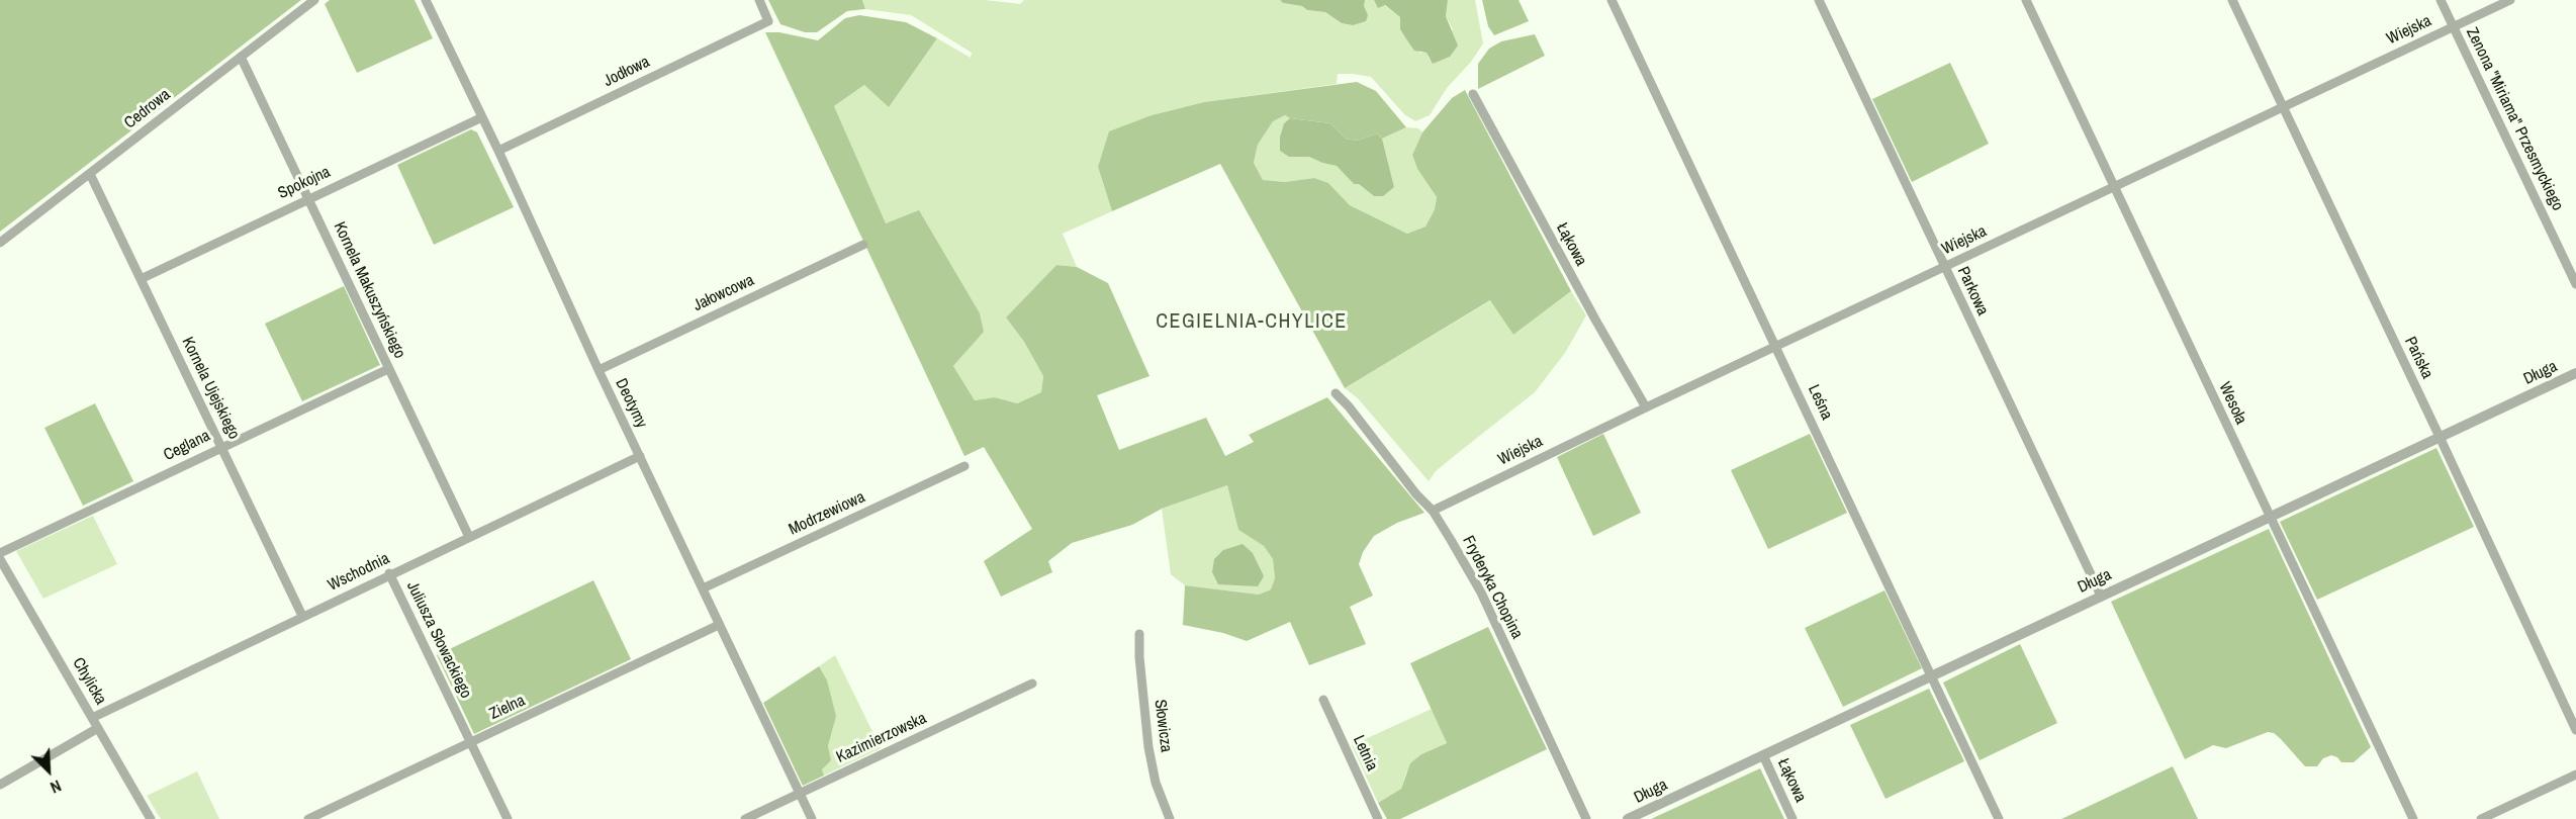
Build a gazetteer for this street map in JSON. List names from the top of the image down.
{
  "streets": {
    "street": [
      "Wiejska",
      "Jodłowa",
      "Cedrowa",
      "Zenona \"Miriama\" Przesmyckiego",
      "Spokojna",
      "Łąkowa",
      "Kornela Makuszyńskiego",
      "Parkowa",
      "Jałowcowa",
      "Pańska",
      "Długa",
      "Kornela Ujejskiego",
      "Leśna",
      "Deotymy",
      "Wesoła",
      "Ceglana",
      "Modrzewiowa",
      "Wschodnia",
      "Fryderyka Chopina",
      "Juliusza Słowackiego",
      "Chylicka",
      "Zielna",
      "Słowicza",
      "Kazimierzowska",
      "Letnia"
    ]
  },
  "crossings": [
    ["Wiejska", "Zenona \"Miriama\" Przesmyckiego"],
    ["Wiejska", "Łąkowa"],
    ["Wiejska", "Parkowa"],
    ["Wiejska", "Pańska"],
    ["Wiejska", "Leśna"],
    ["Wiejska", "Wesoła"],
    ["Wiejska", "Fryderyka Chopina"],
    ["Jodłowa", "Deotymy"],
    ["Cedrowa", "Kornela Makuszyńskiego"],
    ["Cedrowa", "Kornela Ujejskiego"],
    ["Spokojna", "Kornela Makuszyńskiego"],
    ["Spokojna", "Kornela Ujejskiego"],
    ["Spokojna", "Deotymy"],
    ["Łąkowa", "Długa"],
    ["Kornela Makuszyńskiego", "Ceglana"],
    ["Kornela Makuszyńskiego", "Wschodnia"],
    ["Parkowa", "Długa"],
    ["Jałowcowa", "Deotymy"],
    ["Pańska", "Długa"],
    ["Długa", "Leśna"],
    ["Długa", "Wesoła"],
    ["Kornela Ujejskiego", "Ceglana"],
    ["Kornela Ujejskiego", "Wschodnia"],
    ["Deotymy", "Modrzewiowa"],
    ["Deotymy", "Wschodnia"],
    ["Deotymy", "Zielna"],
    ["Deotymy", "Kazimierzowska"],
    ["Wschodnia", "Juliusza Słowackiego"],
    ["Wschodnia", "Chylicka"],
    ["Juliusza Słowackiego", "Zielna"]
  ],
  "districts": ["CEGIELNIA-CHYLICE"],
  "north": "bottom right"
}
